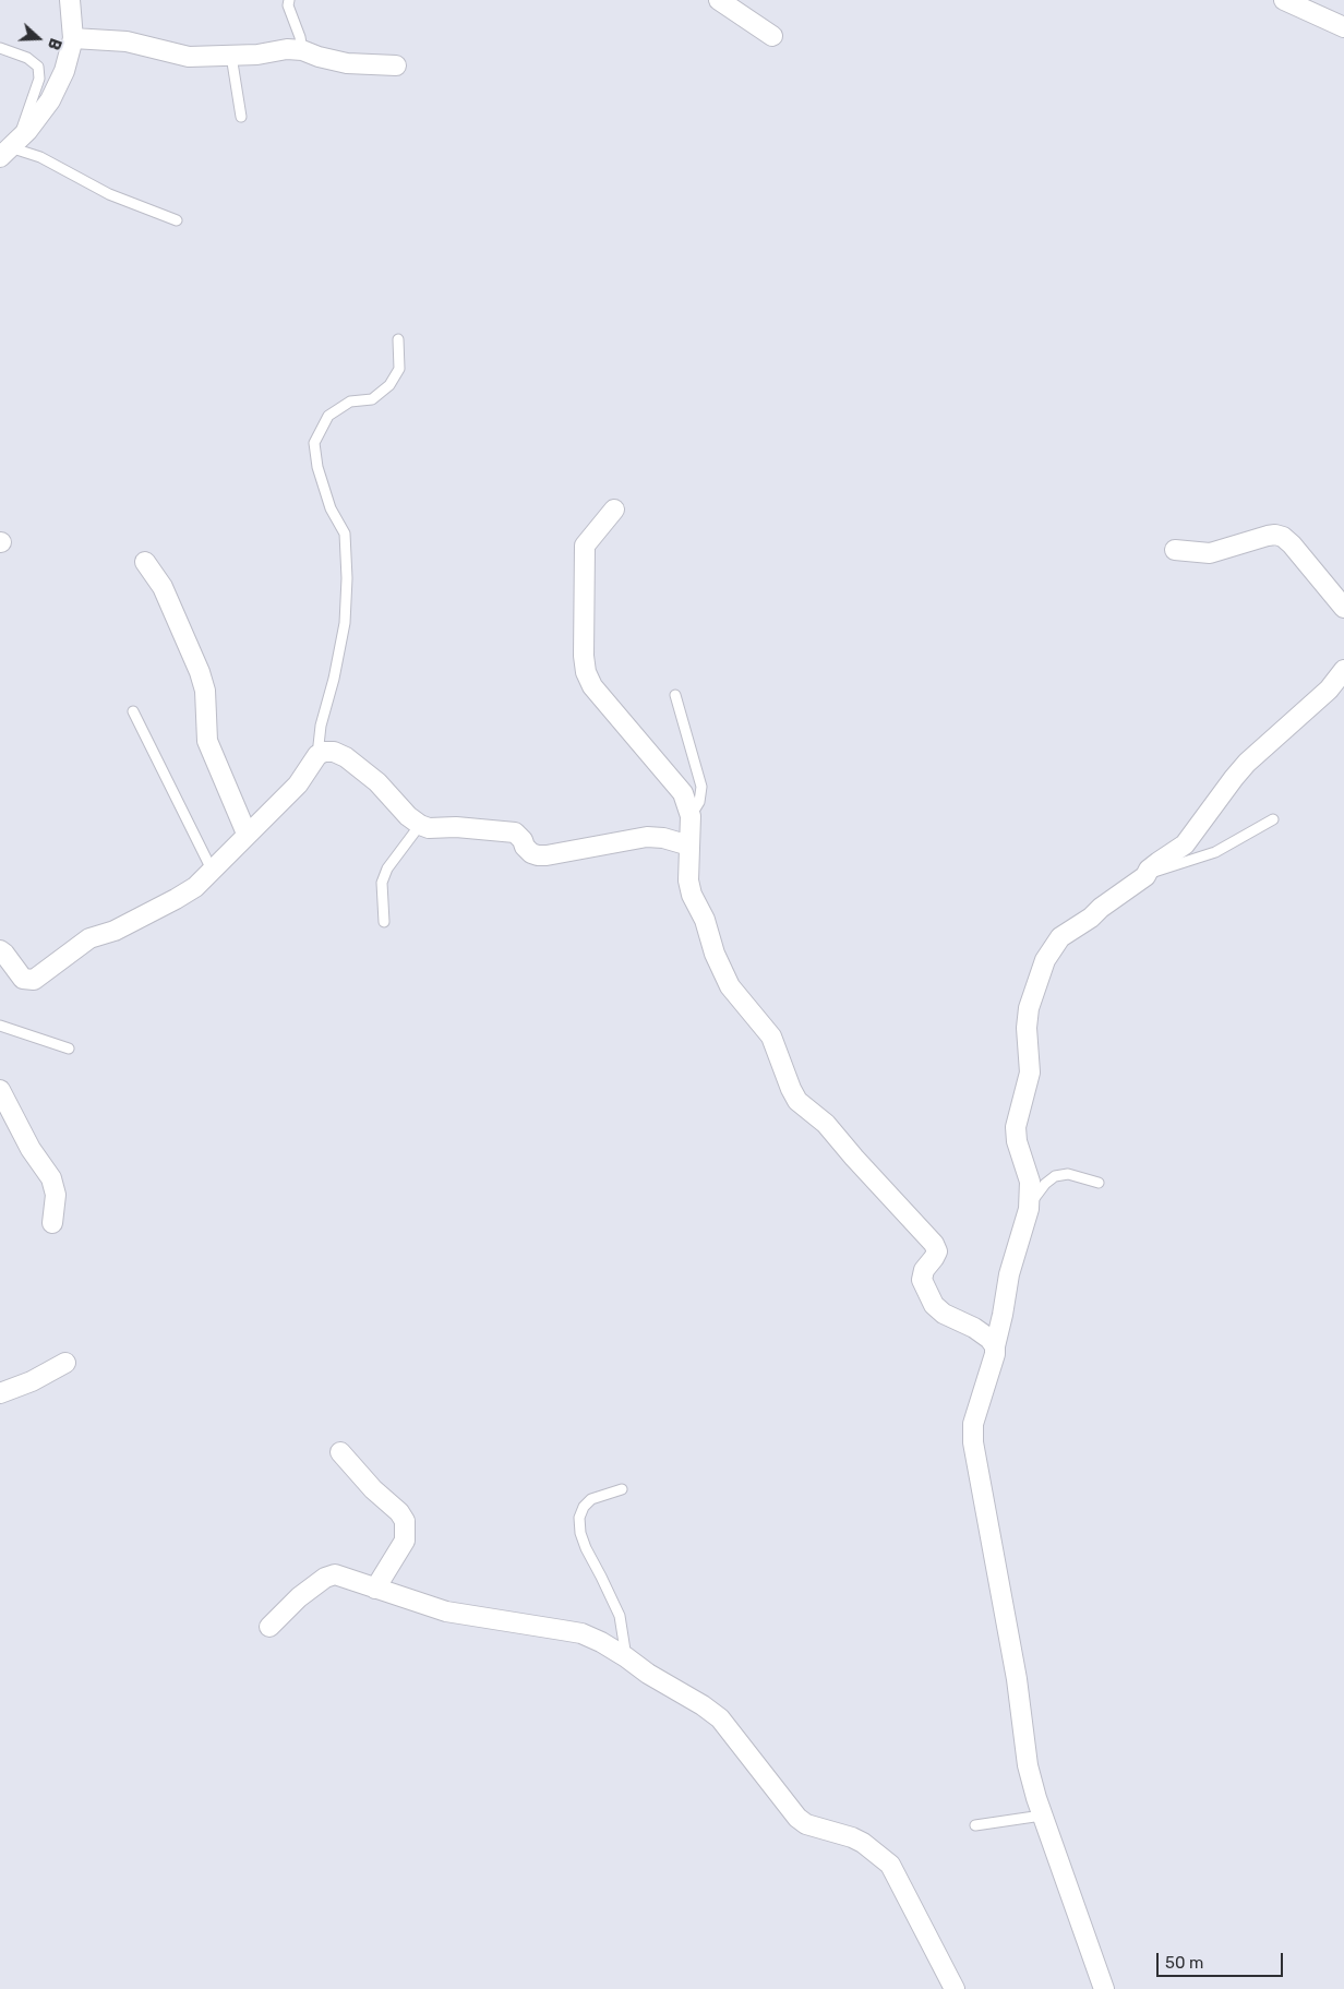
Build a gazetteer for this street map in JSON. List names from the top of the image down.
{
  "scale_bar": "50 m",
  "north": "right"
}
